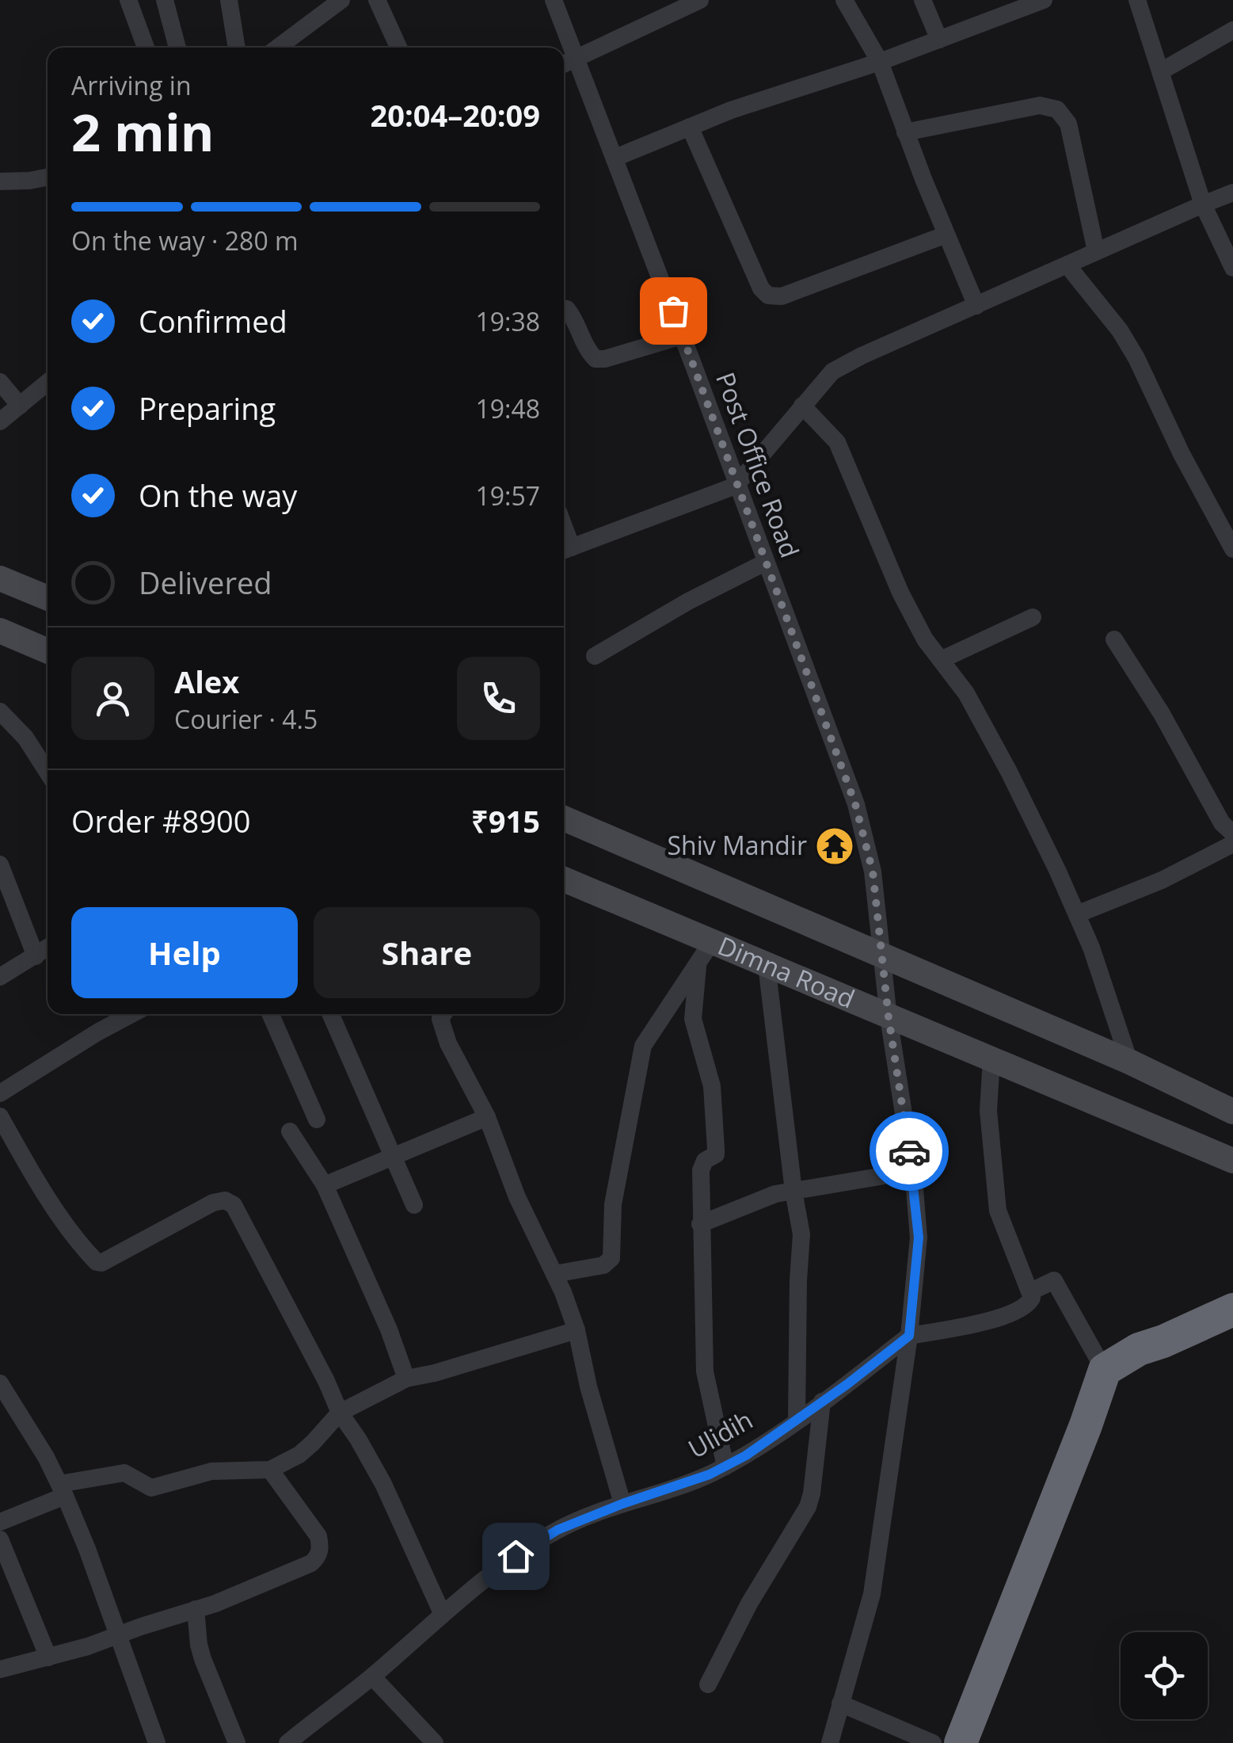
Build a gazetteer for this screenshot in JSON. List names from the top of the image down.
{
  "streets": {
    "street": ["Post Office Road", "Dimna Road", "Ulidih"]
  },
  "crossings": [
    ["Post Office Road", "Dimna Road"]
  ],
  "places": {
    "temple": ["Shiv Mandir"]
  },
  "page": {
    "heading": ["2 min", "Arriving in", "20:04–20:09"],
    "panel": [
      "Alex",
      "Courier · 4.5",
      "Order #8900",
      "₹915"
    ],
    "bar": "On the way · 280 m",
    "list": [
      ["Confirmed", "19:38"],
      ["Preparing", "19:48"],
      ["On the way", "19:57"],
      "Delivered"
    ],
    "buttons": ["Help", "Share"]
  }
}
